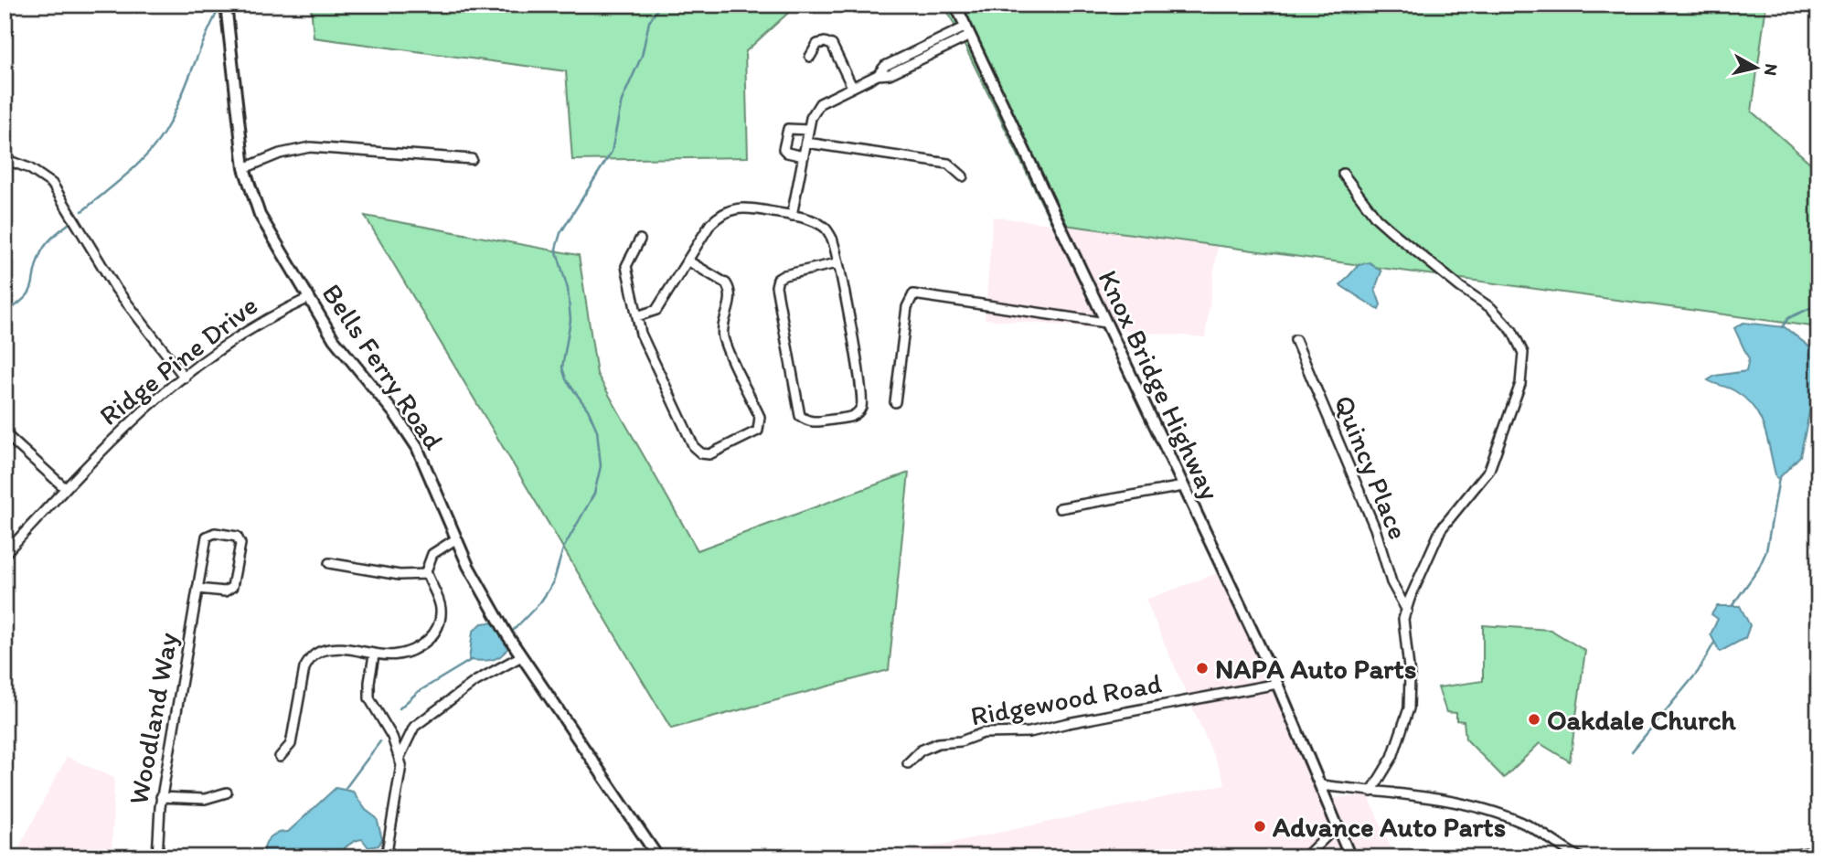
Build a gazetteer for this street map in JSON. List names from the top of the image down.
{
  "streets": {
    "main road": ["Bells Ferry Road", "Knox Bridge Highway"],
    "street": [
      "Ridge Pine Drive",
      "Quincy Place",
      "Ridgewood Road",
      "Woodland Way"
    ]
  },
  "crossings": [
    ["Ridge Pine Drive", "Bells Ferry Road"],
    ["Knox Bridge Highway", "Ridgewood Road"]
  ],
  "places": ["NAPA Auto Parts", "Oakdale Church", "Advance Auto Parts"],
  "north": "right"
}
